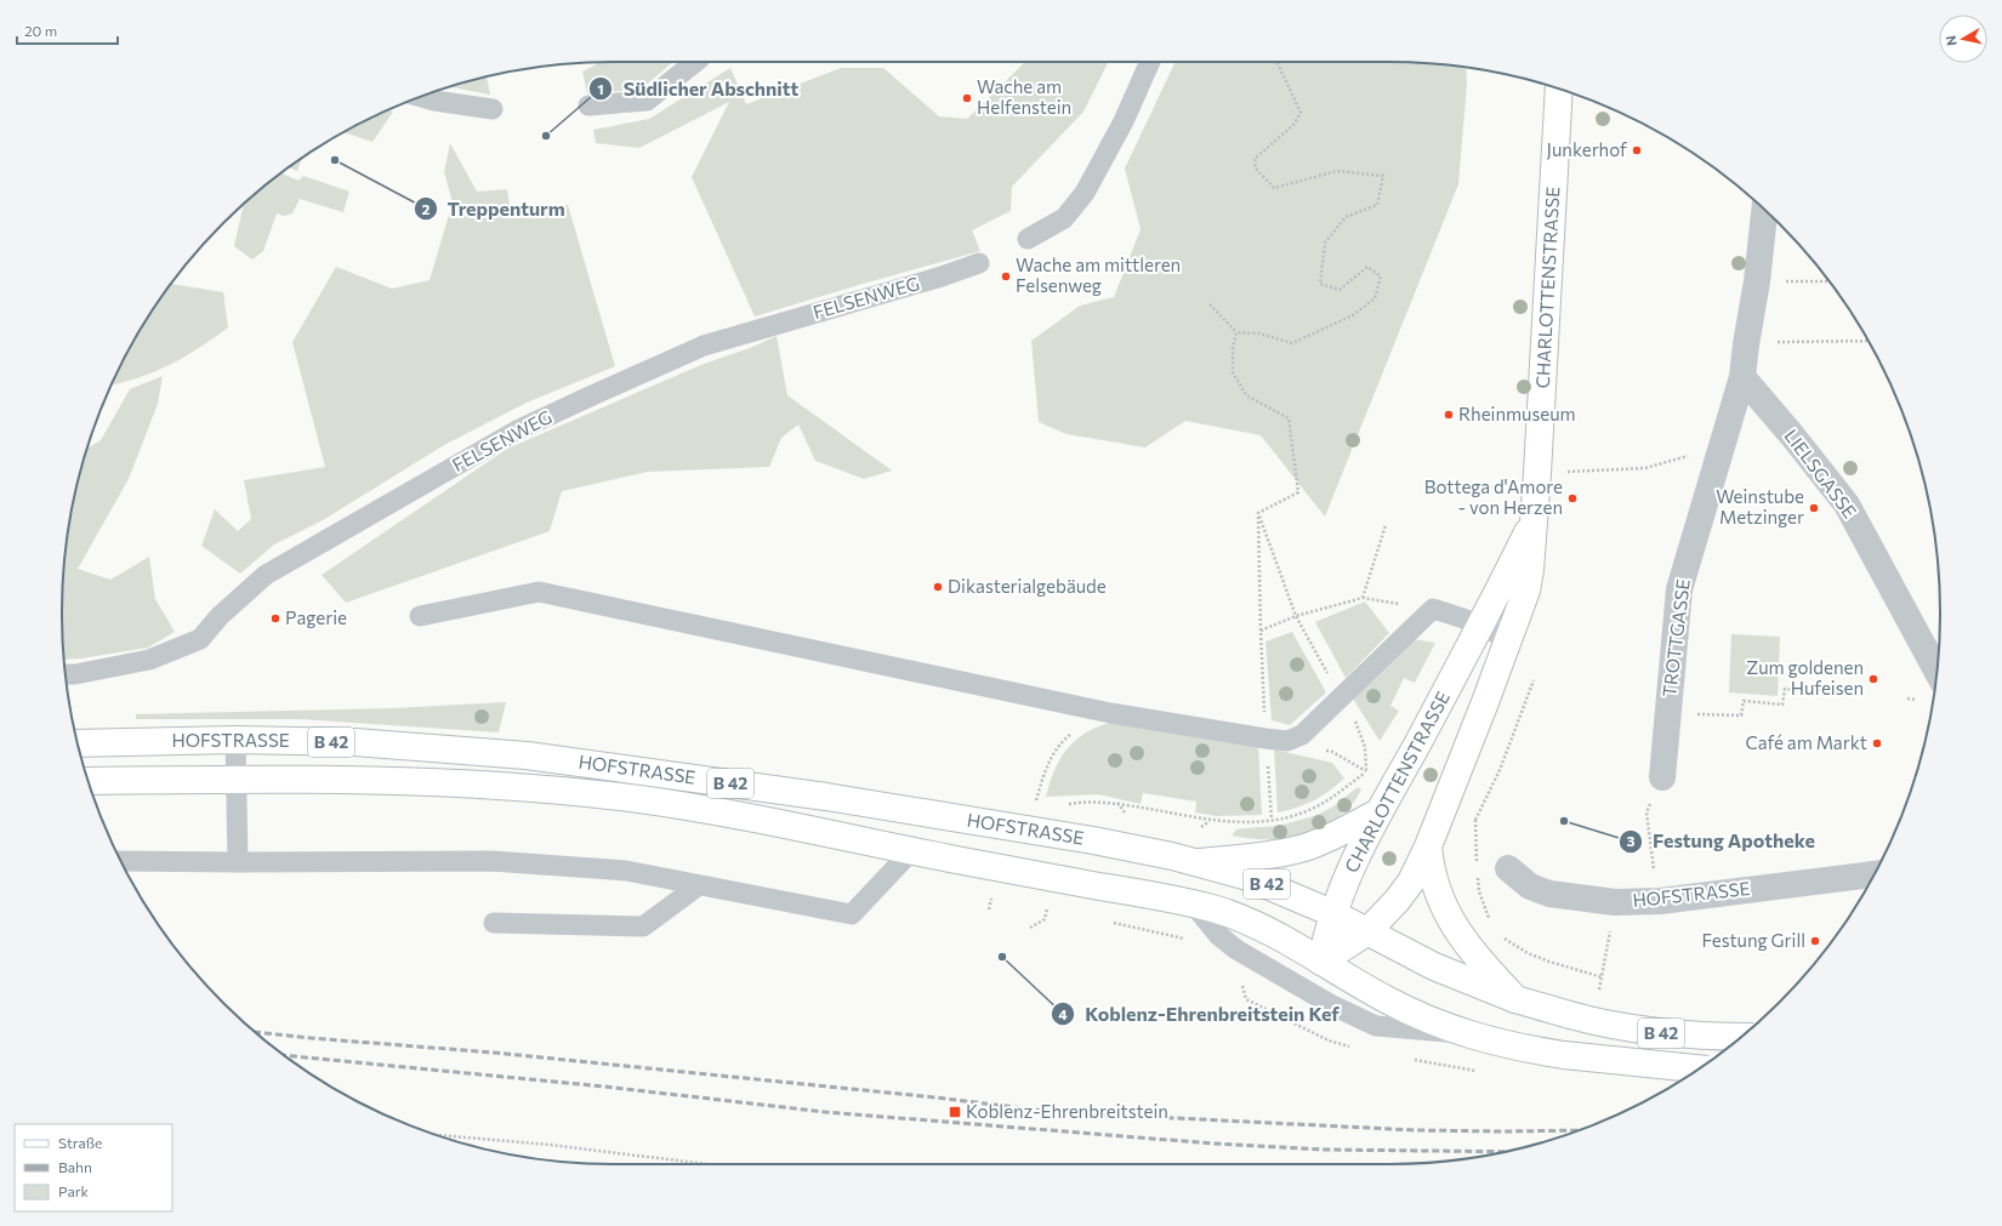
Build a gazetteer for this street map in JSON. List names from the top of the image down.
{
  "streets": {
    "main road": ["CHARLOTTENSTRASSE", "HOFSTRASSE", "B 42"],
    "street": ["LIELSGASSE", "TROTTGASSE"],
    "lane": ["FELSENWEG"]
  },
  "crossings": [
    ["CHARLOTTENSTRASSE", "HOFSTRASSE"],
    ["CHARLOTTENSTRASSE", "B 42"],
    ["LIELSGASSE", "TROTTGASSE"],
    ["HOFSTRASSE", "B 42"]
  ],
  "places": {
    "other": [
      "Wache am Helfenstein",
      "Südlicher Abschnitt",
      "Junkerhof",
      "Treppenturm",
      "Wache am mittleren Felsenweg",
      "Rheinmuseum",
      "Bottega d'Amore - von Herzen",
      "Weinstube Metzinger",
      "Dikasterialgebäude",
      "Pagerie",
      "Zum goldenen Hufeisen",
      "Café am Markt",
      "Festung Apotheke",
      "Festung Grill",
      "Koblenz-Ehrenbreitstein Kef"
    ],
    "transit": ["Koblenz-Ehrenbreitstein"]
  },
  "legend": ["Straße", "Bahn", "Park"],
  "scale_bar": "20 m",
  "north": "left"
}
